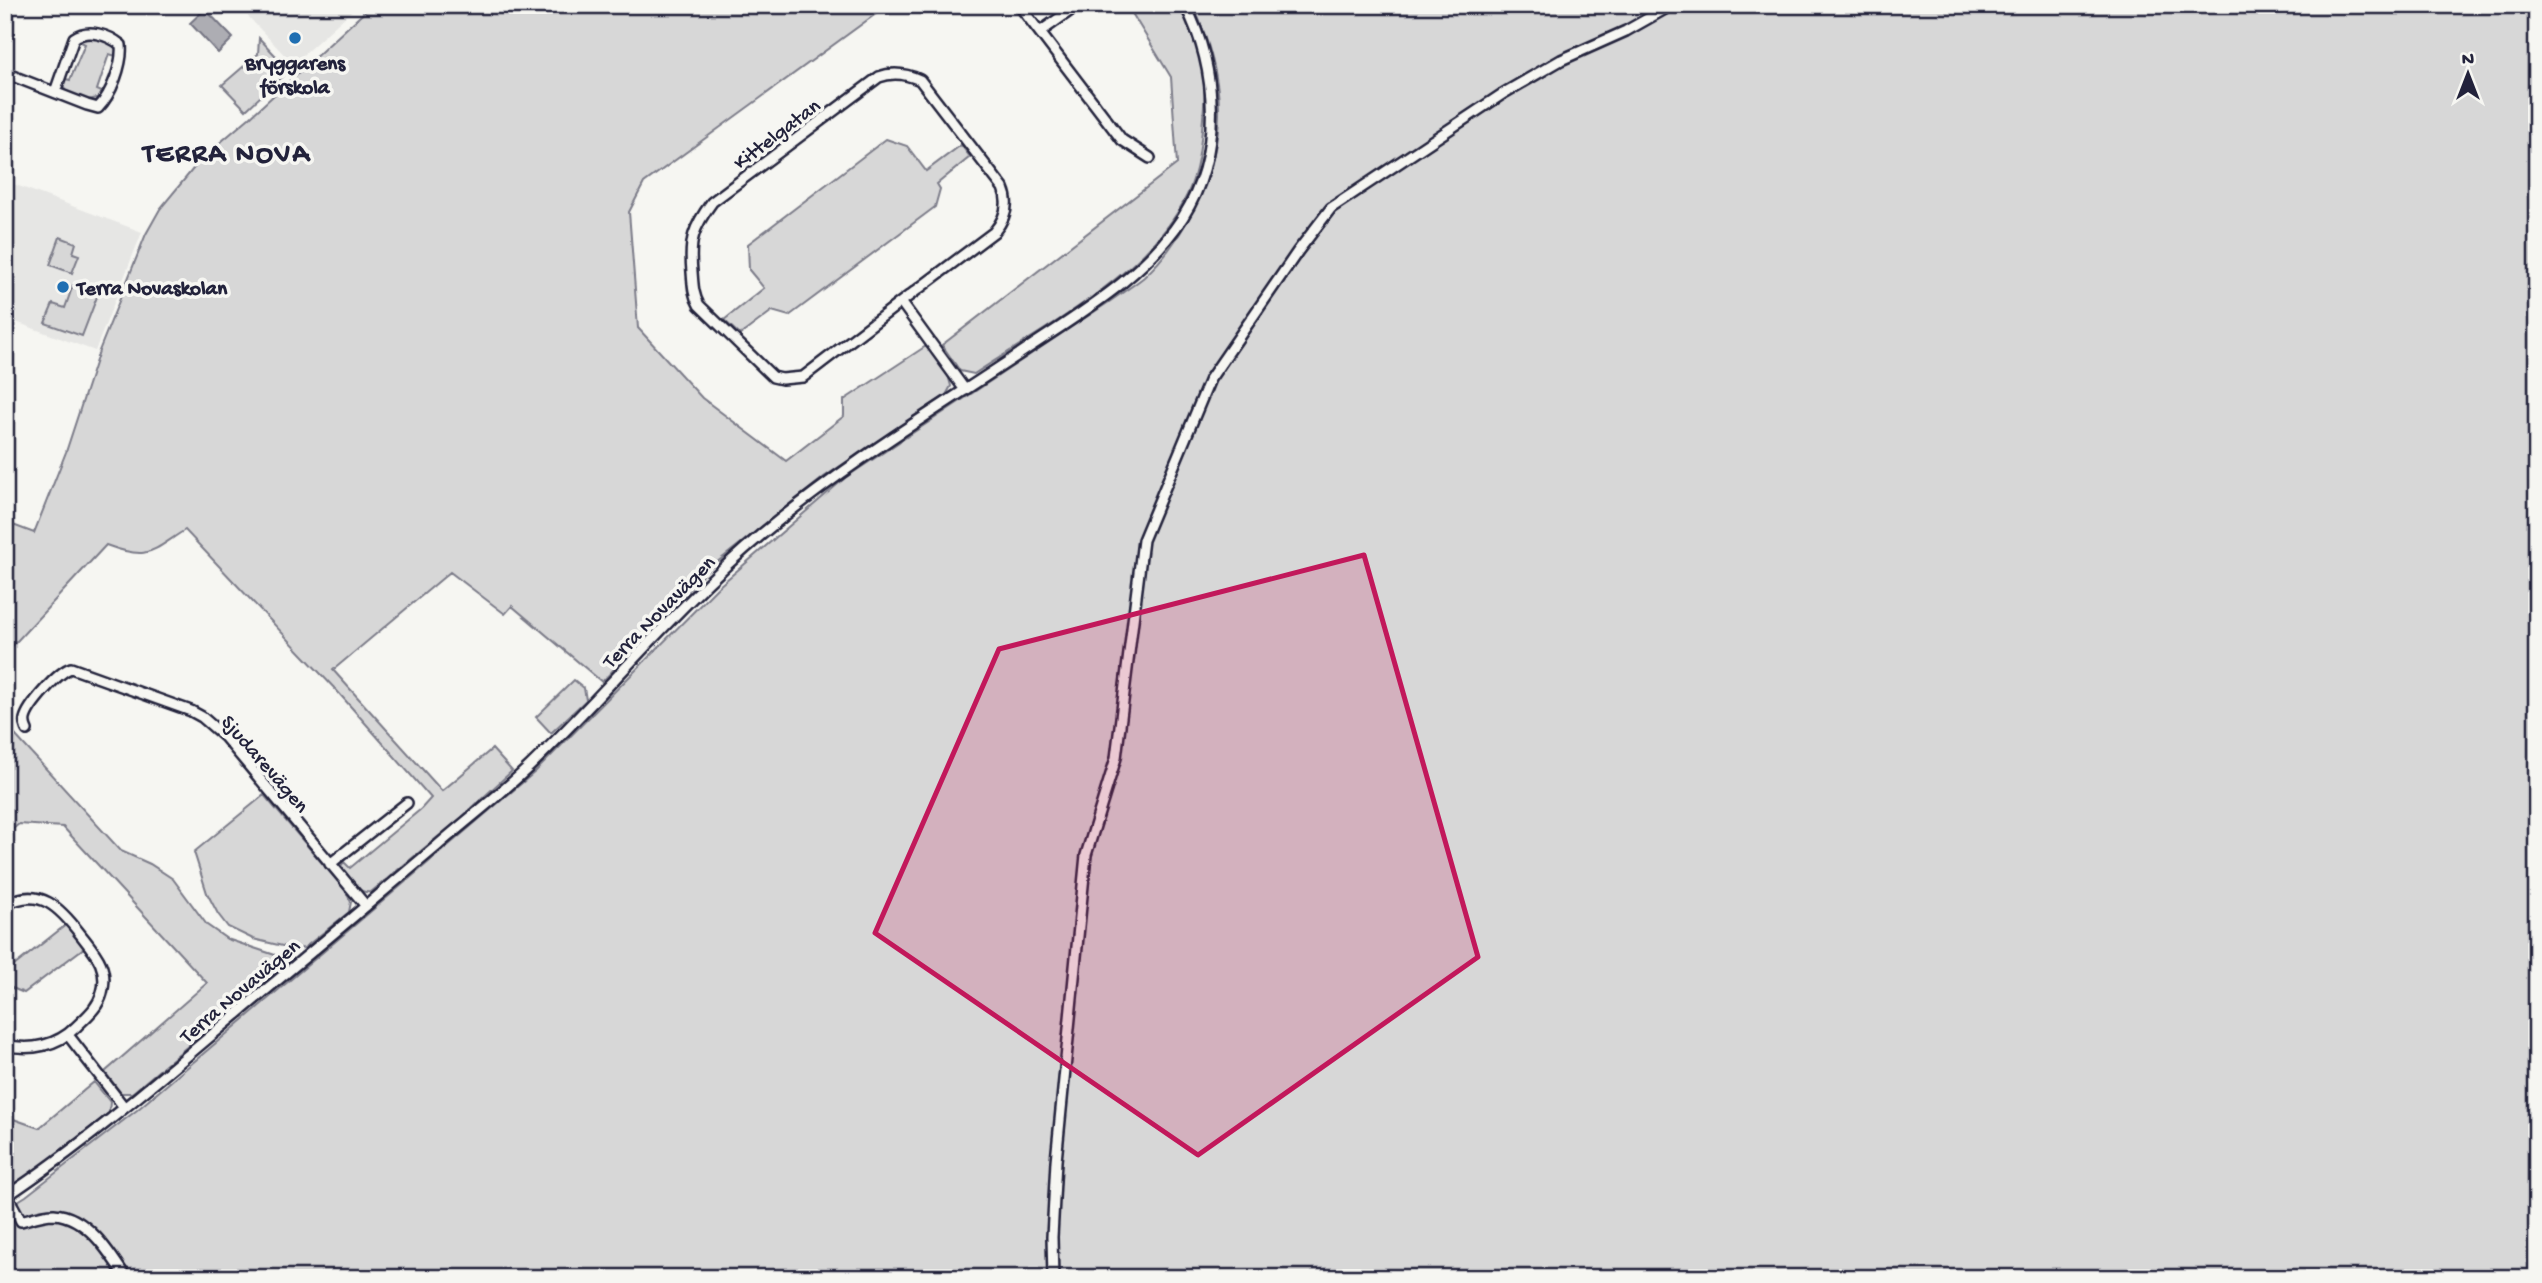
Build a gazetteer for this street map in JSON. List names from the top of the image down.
{
  "streets": {
    "street": ["Kittelgatan", "Terra Novavägen", "Sjudarevägen"]
  },
  "crossings": [
    ["Terra Novavägen", "Sjudarevägen"]
  ],
  "districts": ["TERRA NOVA"],
  "places": ["Bryggarens förskola", "Terra Novaskolan"],
  "north": "top"
}
